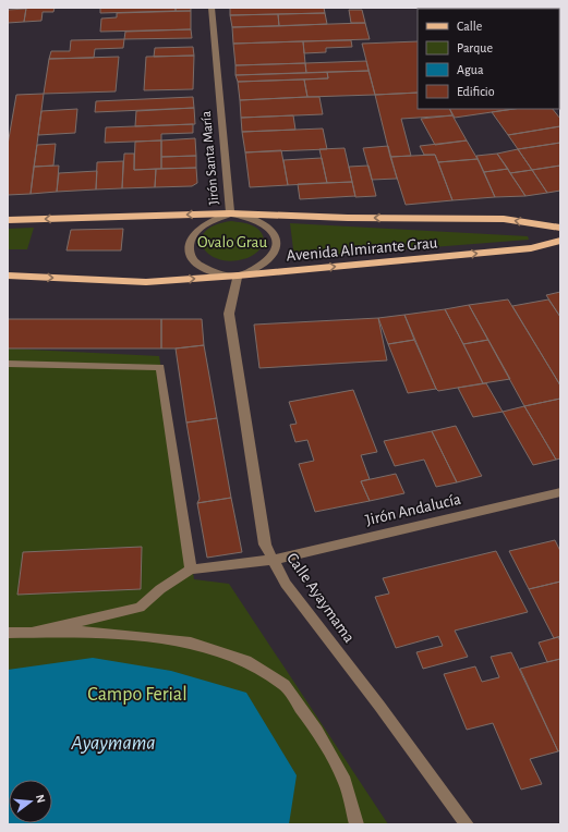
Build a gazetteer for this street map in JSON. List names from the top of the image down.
{
  "streets": {
    "main road": ["Avenida Almirante Grau"],
    "street": ["Jirón Santa María", "Jirón Andalucía", "Calle Ayaymama"]
  },
  "crossings": [
    ["Jirón Santa María", "Avenida Almirante Grau"],
    ["Jirón Santa María", "Calle Ayaymama"],
    ["Avenida Almirante Grau", "Calle Ayaymama"],
    ["Jirón Andalucía", "Calle Ayaymama"]
  ],
  "water": ["Ayaymama"],
  "parks": ["Ovalo Grau", "Campo Ferial"],
  "legend": [
    "Calle",
    "Parque",
    "Agua",
    "Edificio"
  ],
  "north": "right"
}
